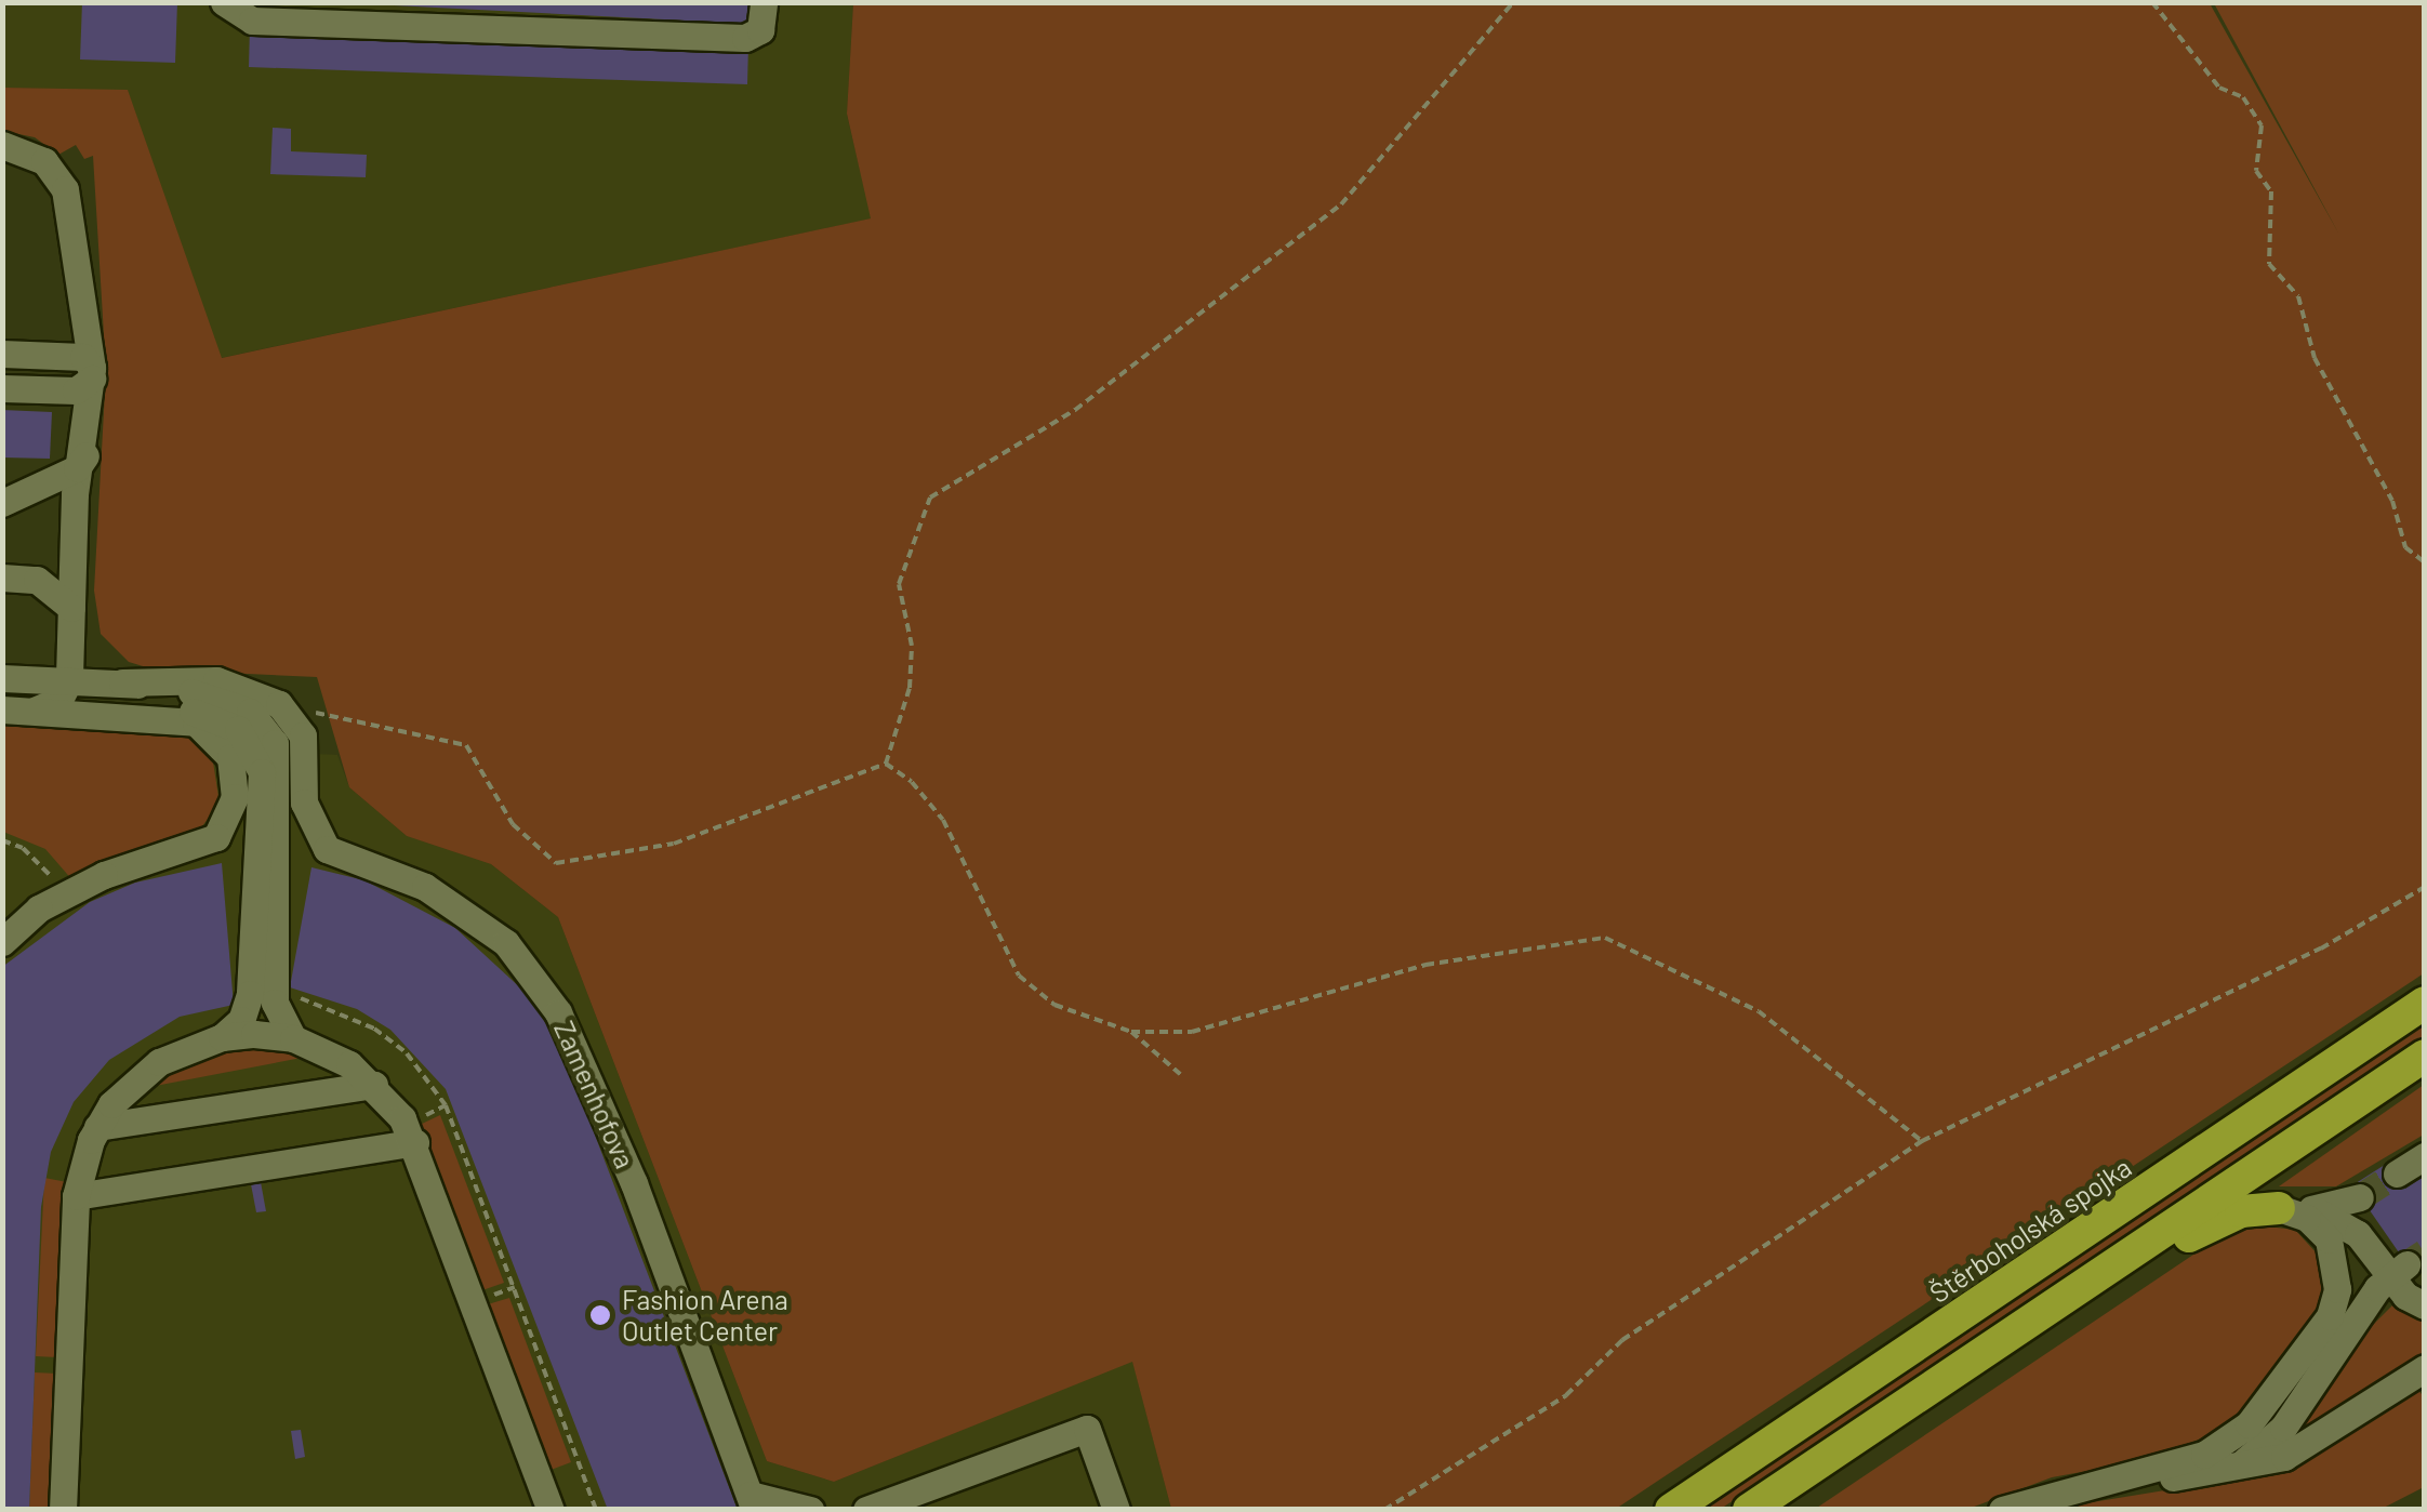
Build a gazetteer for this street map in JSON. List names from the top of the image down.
{
  "streets": {
    "highway": ["Štěrboholská spojka"],
    "street": ["Zamenhofova"]
  },
  "places": ["Fashion Arena Outlet Center"]
}
